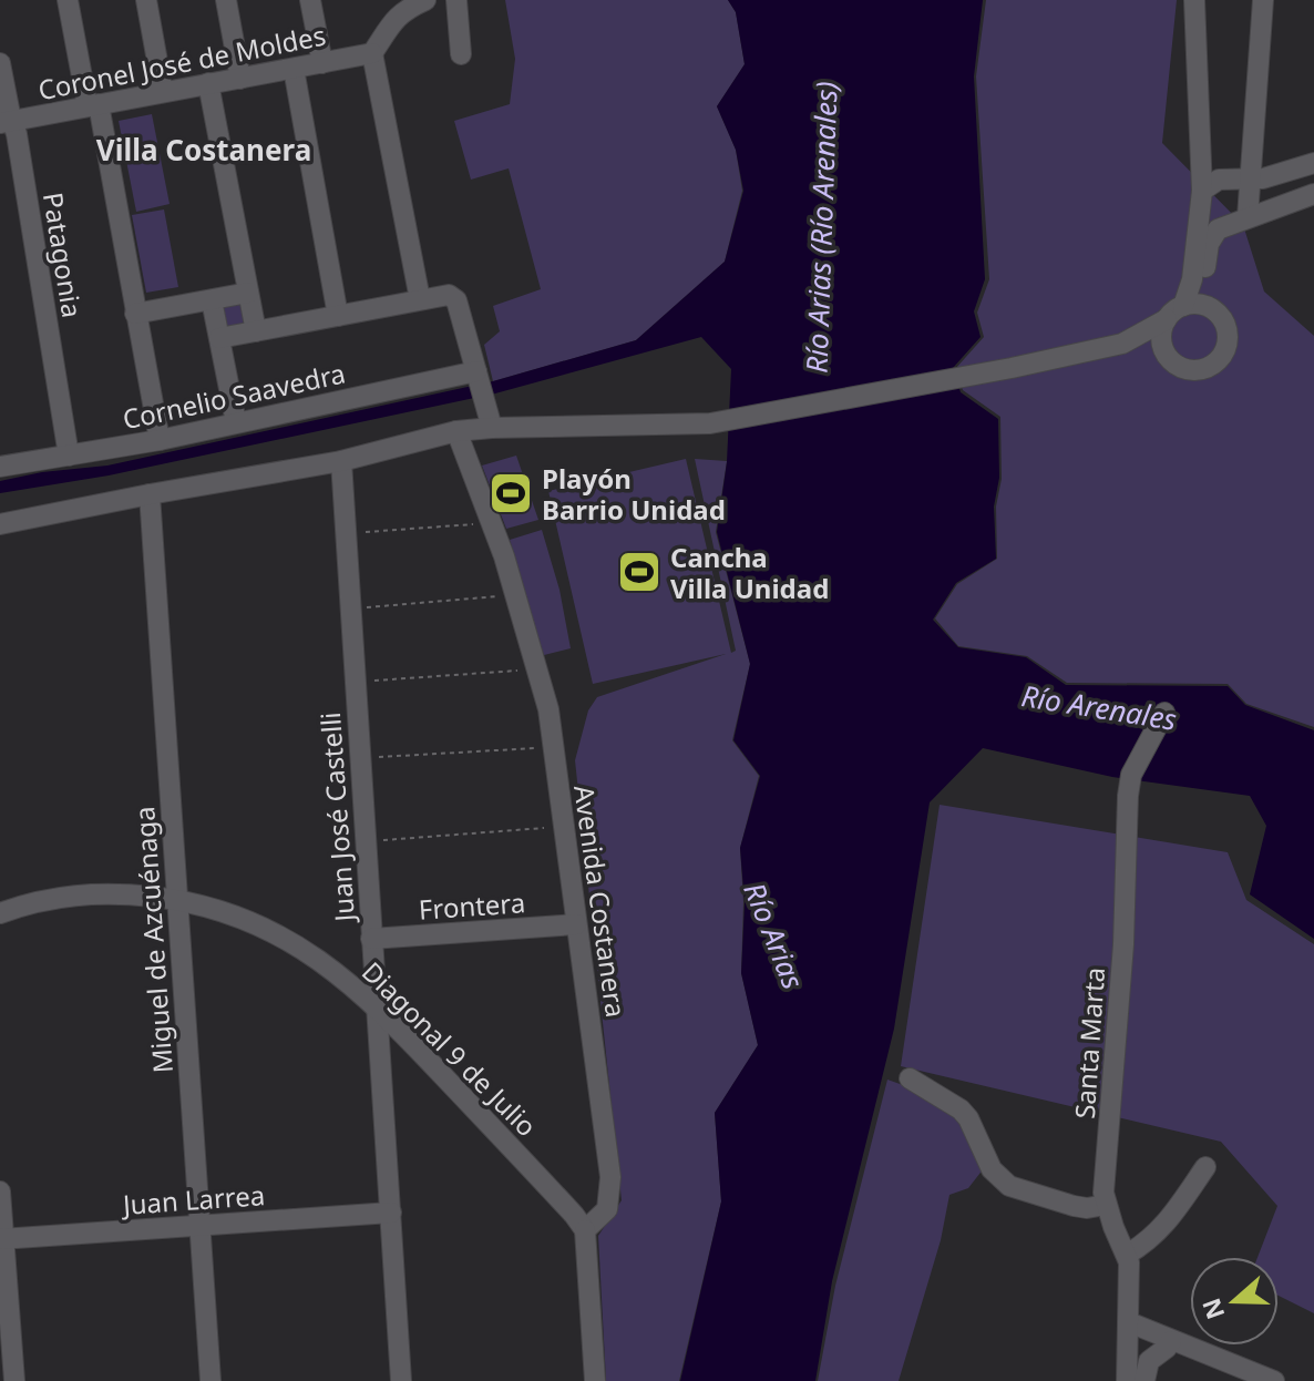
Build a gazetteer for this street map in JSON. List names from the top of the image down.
{
  "streets": {
    "street": [
      "Coronel José de Moldes",
      "Patagonia",
      "Cornelio Saavedra",
      "Juan José Castelli",
      "Avenida Costanera",
      "Frontera",
      "Miguel de Azcuénaga",
      "Santa Marta",
      "Diagonal 9 de Julio",
      "Juan Larrea"
    ]
  },
  "crossings": [
    ["Coronel José de Moldes", "Patagonia"],
    ["Patagonia", "Cornelio Saavedra"],
    ["Juan José Castelli", "Frontera"],
    ["Juan José Castelli", "Diagonal 9 de Julio"],
    ["Juan José Castelli", "Juan Larrea"],
    ["Avenida Costanera", "Frontera"],
    ["Avenida Costanera", "Diagonal 9 de Julio"],
    ["Miguel de Azcuénaga", "Diagonal 9 de Julio"],
    ["Miguel de Azcuénaga", "Juan Larrea"]
  ],
  "districts": ["Villa Costanera"],
  "water": ["Río Arias (Río Arenales)", "Río Arenales", "Río Arias"],
  "places": {
    "sports": ["Playón Barrio Unidad", "Cancha Villa Unidad"]
  },
  "north": "left"
}
